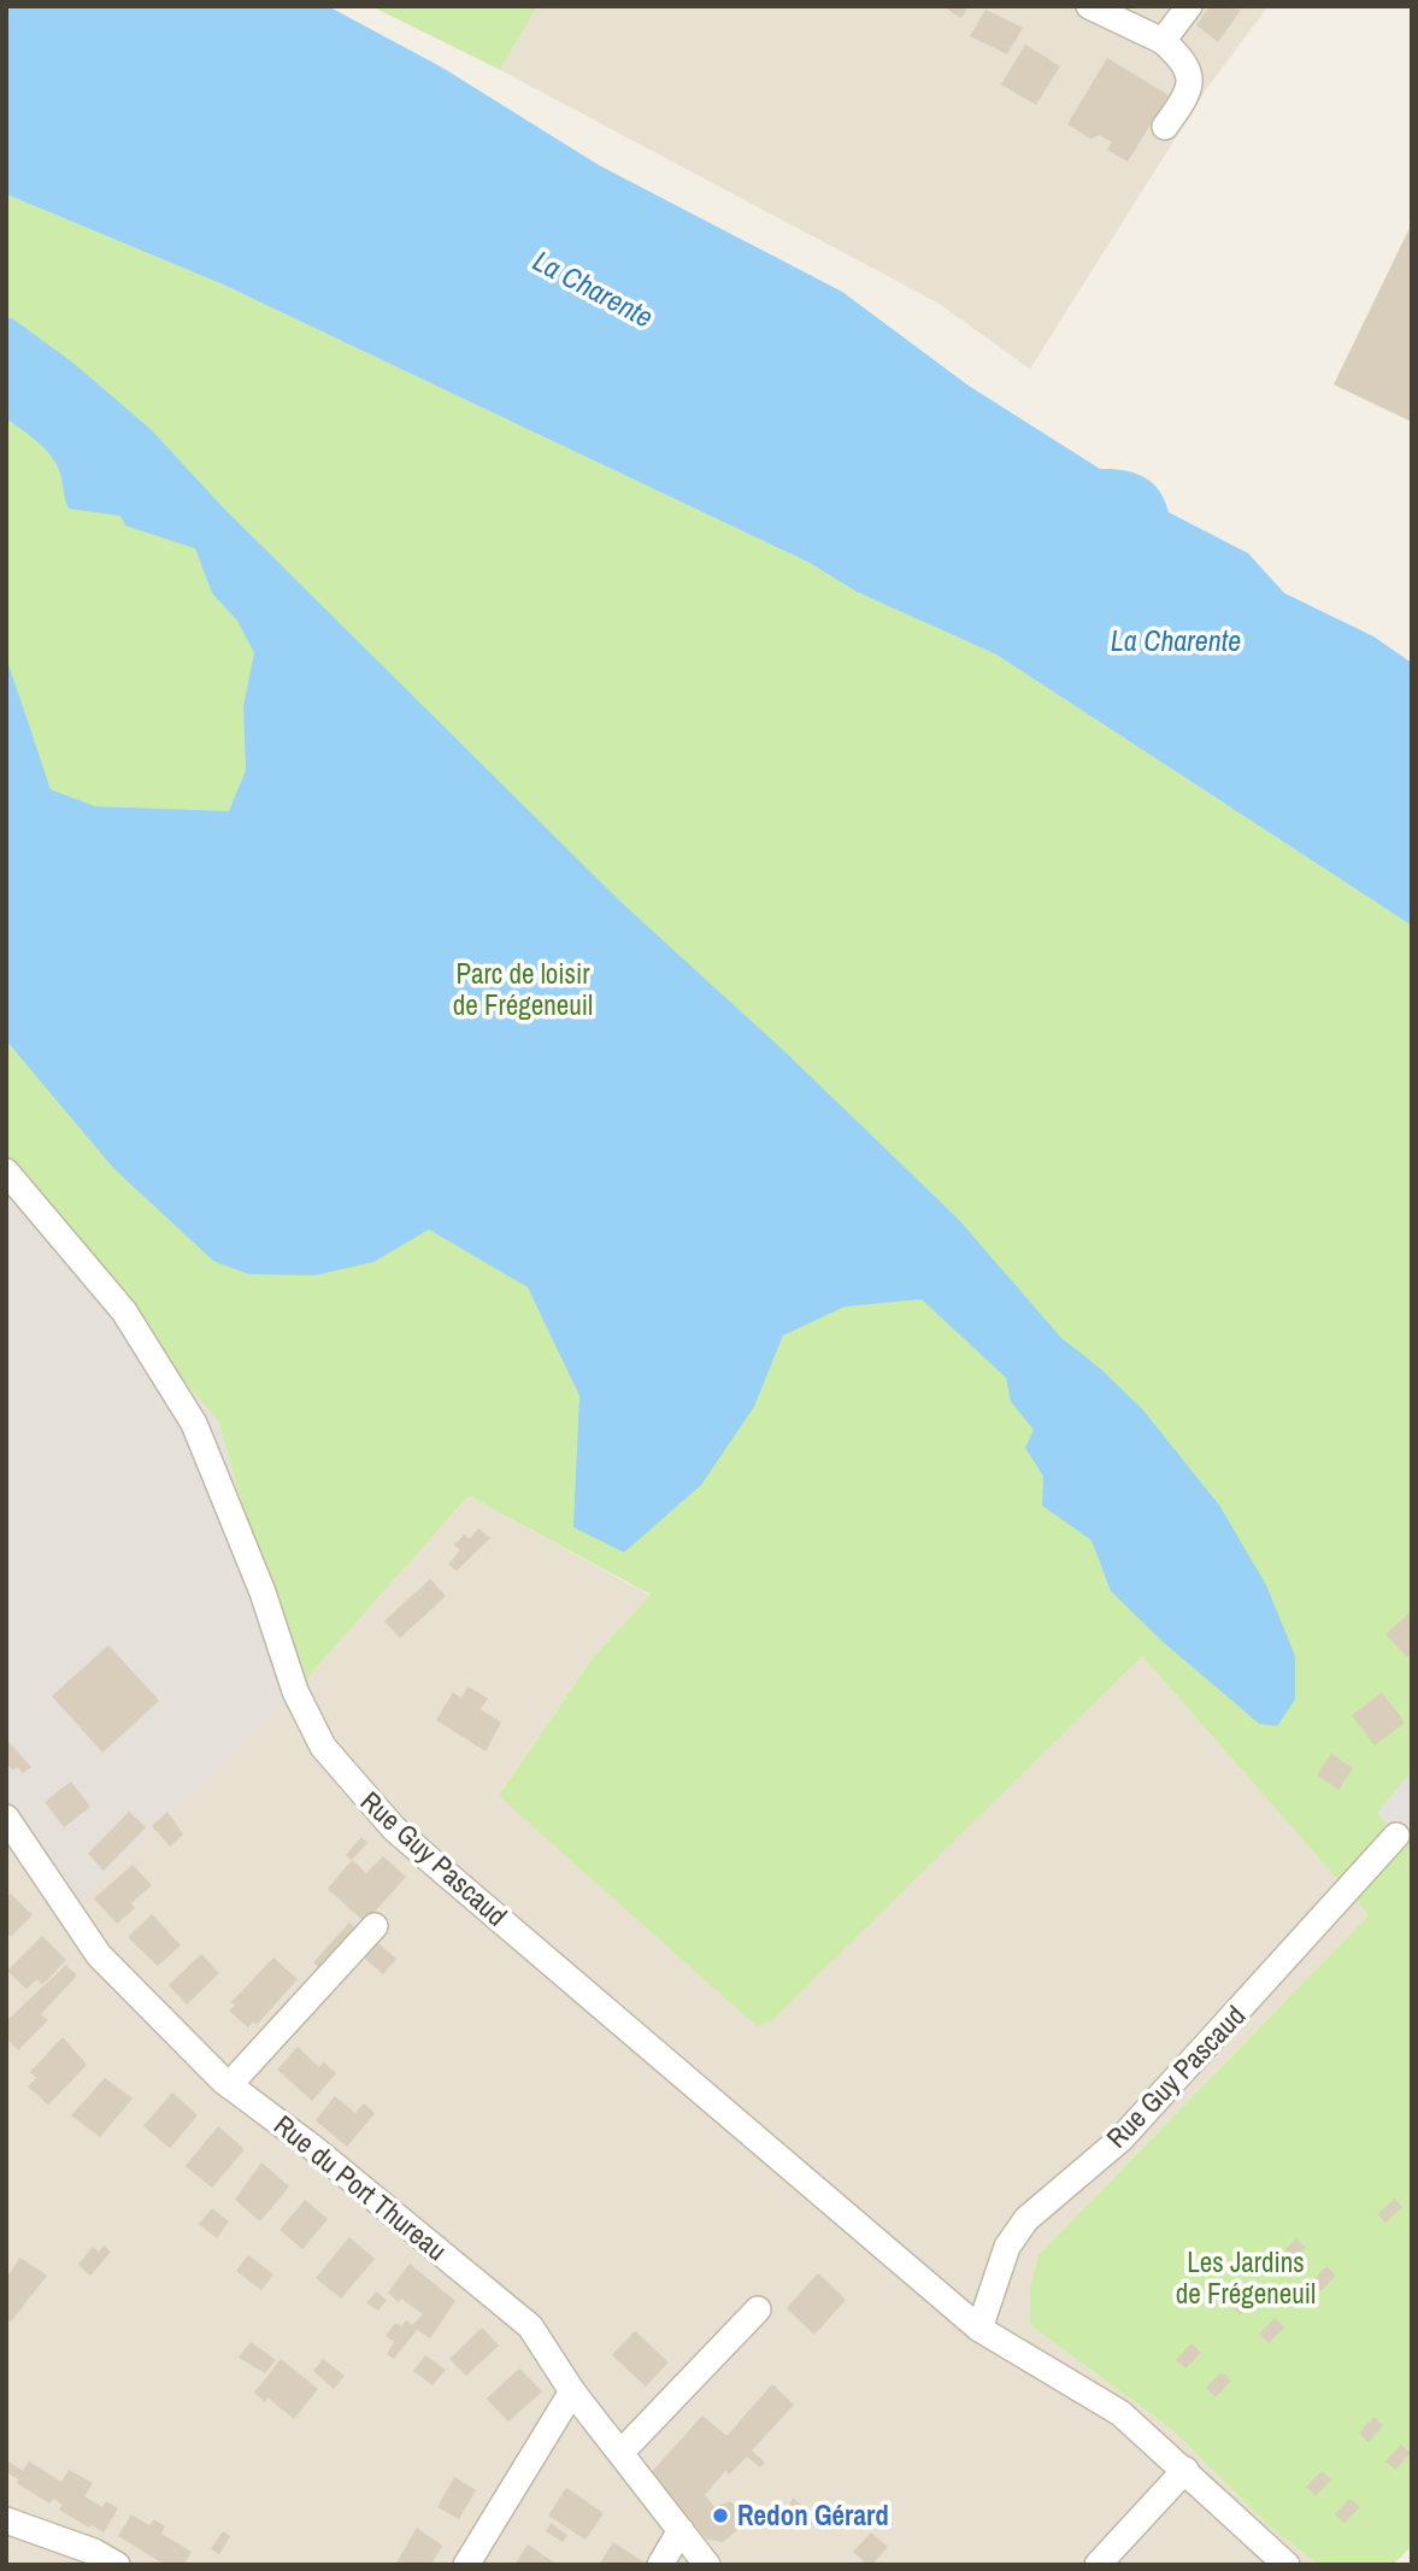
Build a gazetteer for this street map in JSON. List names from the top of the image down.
{
  "streets": {
    "street": ["Rue Guy Pascaud", "Rue du Port Thureau"]
  },
  "water": ["La Charente"],
  "parks": ["Parc de loisir de Frégeneuil", "Les Jardins de Frégeneuil"],
  "places": ["Redon Gérard"]
}
